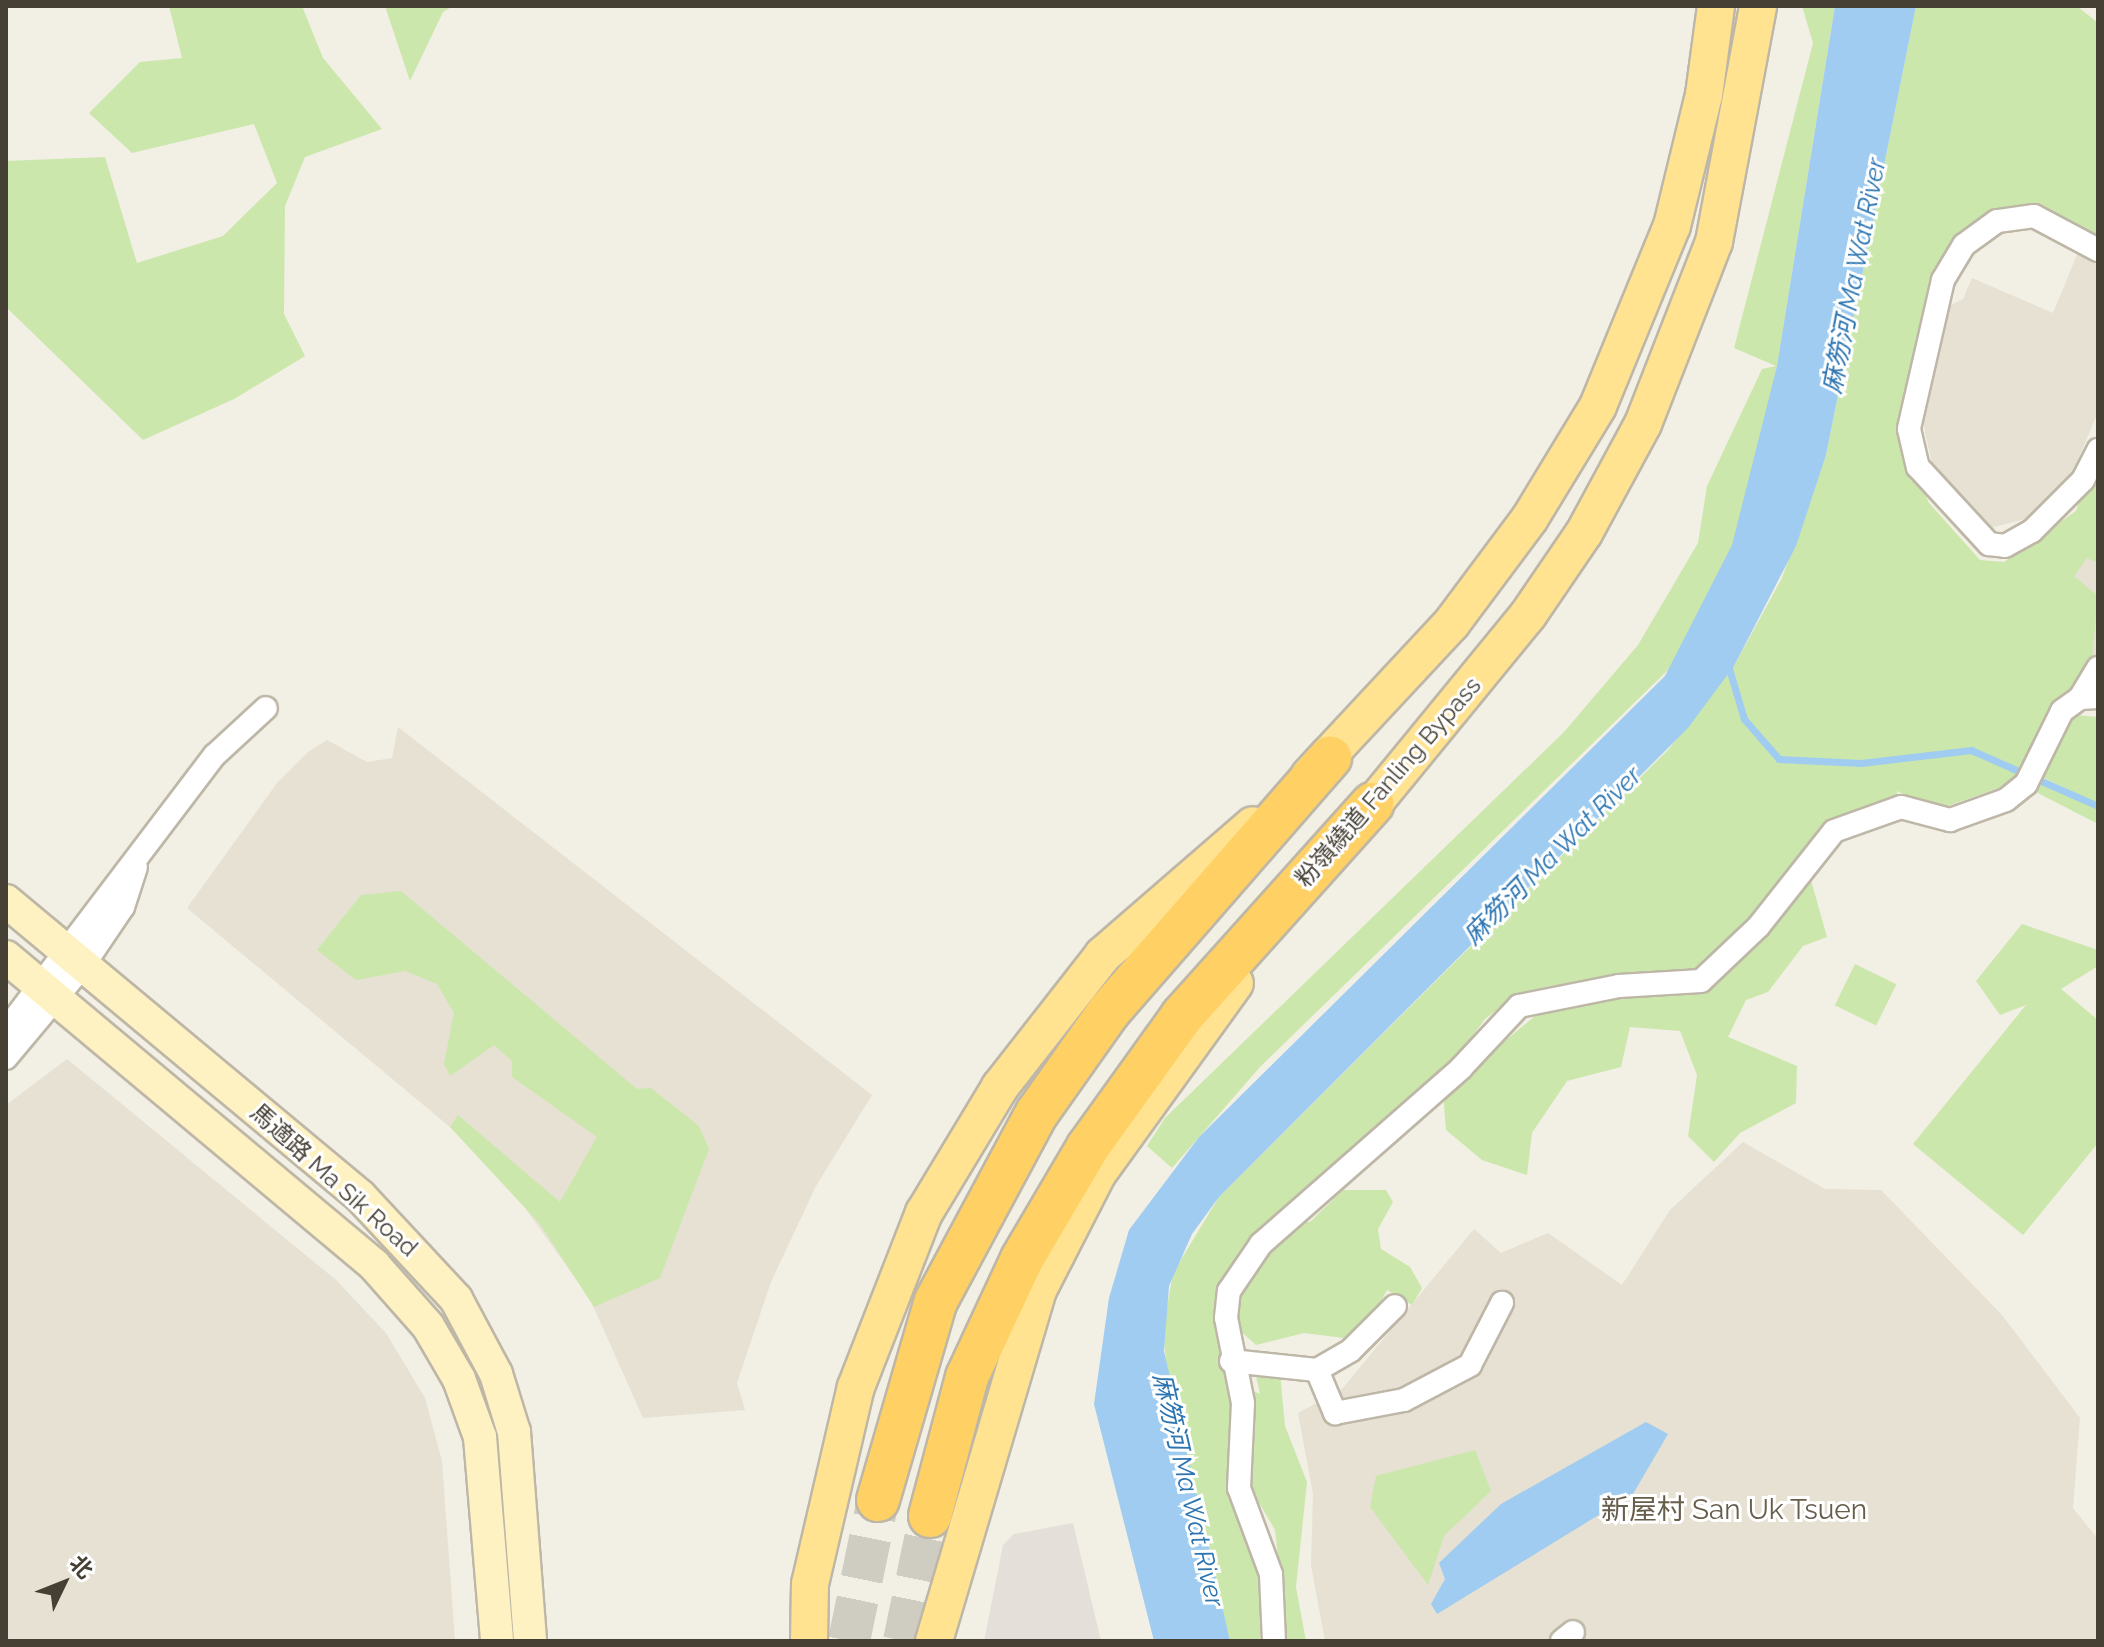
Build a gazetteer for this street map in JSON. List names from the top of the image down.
{
  "streets": {
    "highway": ["粉嶺繞道 Fanling Bypass"],
    "main road": ["馬適路 Ma Sik Road"]
  },
  "districts": ["新屋村 San Uk Tsuen"],
  "water": ["麻笏河 Ma Wat River"],
  "north": "top right"
}
